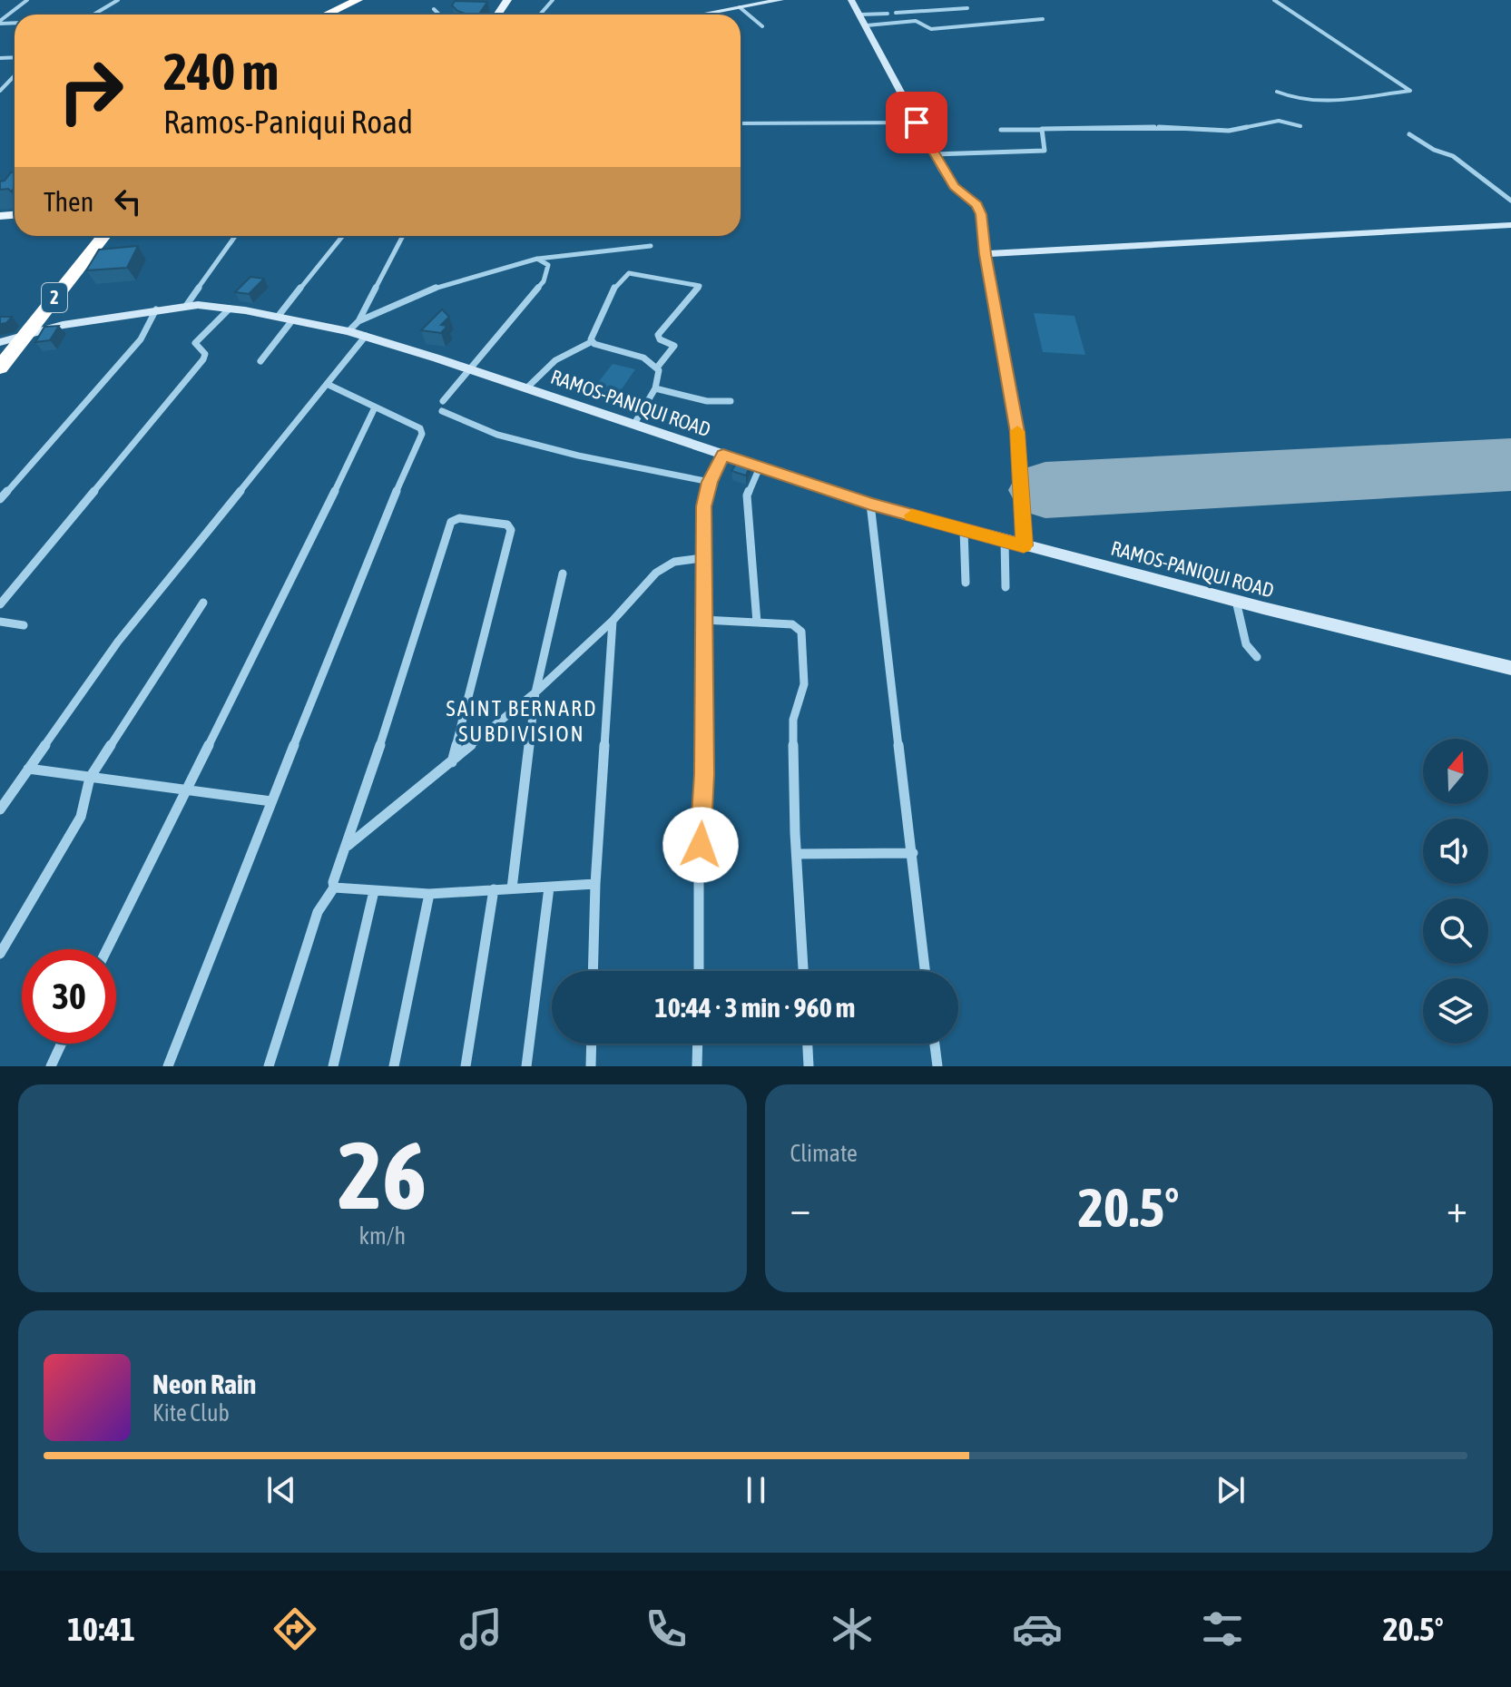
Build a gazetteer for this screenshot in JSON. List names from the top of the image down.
{
  "streets": {
    "highway": ["2"],
    "street": ["RAMOS-PANIQUI ROAD"]
  },
  "crossings": [
    ["2", "RAMOS-PANIQUI ROAD"]
  ],
  "districts": ["SAINT BERNARD SUBDIVISION"],
  "north": "top",
  "page": {
    "turn": ["240 m", "Ramos-Paniqui Road"],
    "then": "Then",
    "limit": "30",
    "trip": "10:44 · 3 min · 960 m",
    "tile": [
      ["26", "km/h"],
      "Climate"
    ],
    "heat": ["−", "20.5°", "+"],
    "song": ["Neon Rain", "Kite Club"],
    "tabs": ["10:41", "20.5°"]
  }
}
